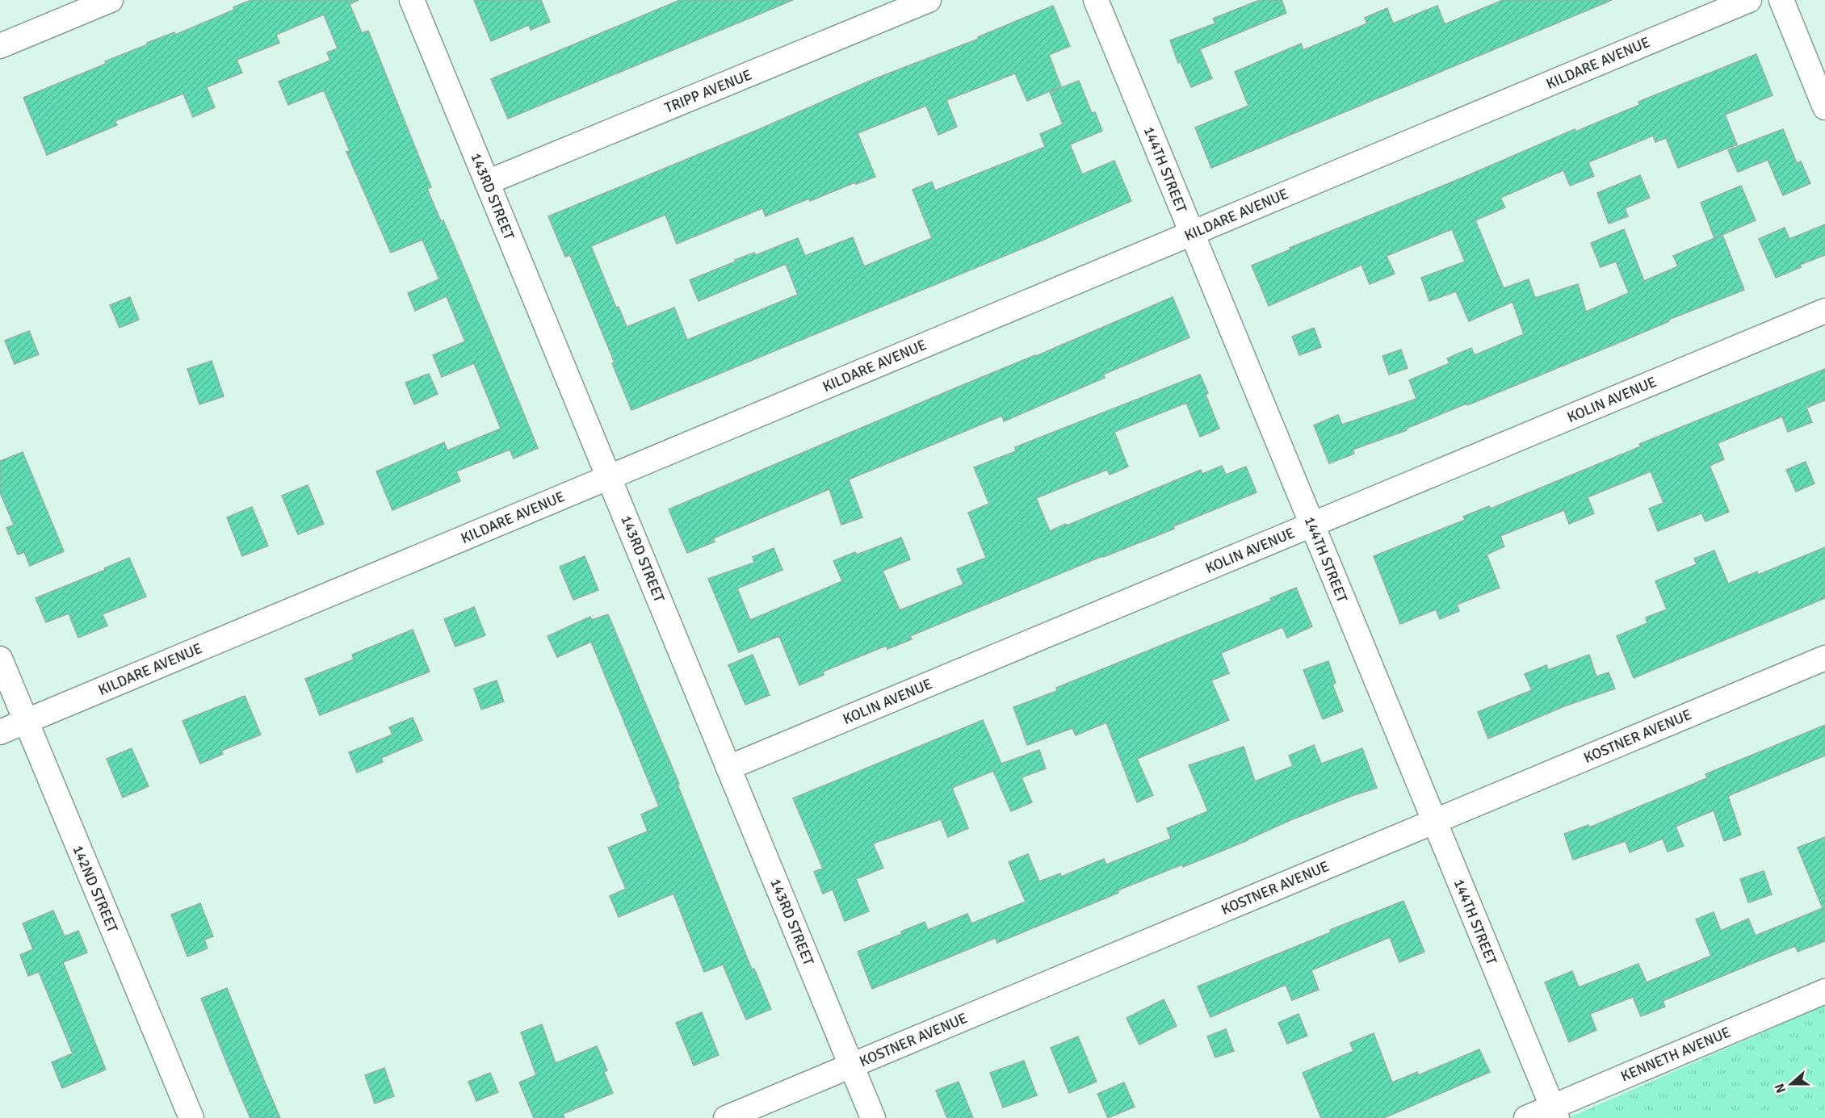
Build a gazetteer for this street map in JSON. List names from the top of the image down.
{
  "streets": {
    "street": [
      "KILDARE AVENUE",
      "TRIPP AVENUE",
      "144TH STREET",
      "143RD STREET",
      "KOLIN AVENUE",
      "KOSTNER AVENUE",
      "142ND STREET",
      "KENNETH AVENUE"
    ]
  },
  "crossings": [
    ["KILDARE AVENUE", "144TH STREET"],
    ["KILDARE AVENUE", "143RD STREET"],
    ["KILDARE AVENUE", "142ND STREET"],
    ["TRIPP AVENUE", "143RD STREET"],
    ["144TH STREET", "KOLIN AVENUE"],
    ["144TH STREET", "KOSTNER AVENUE"],
    ["144TH STREET", "KENNETH AVENUE"],
    ["143RD STREET", "KOLIN AVENUE"],
    ["143RD STREET", "KOSTNER AVENUE"]
  ],
  "north": "left"
}
